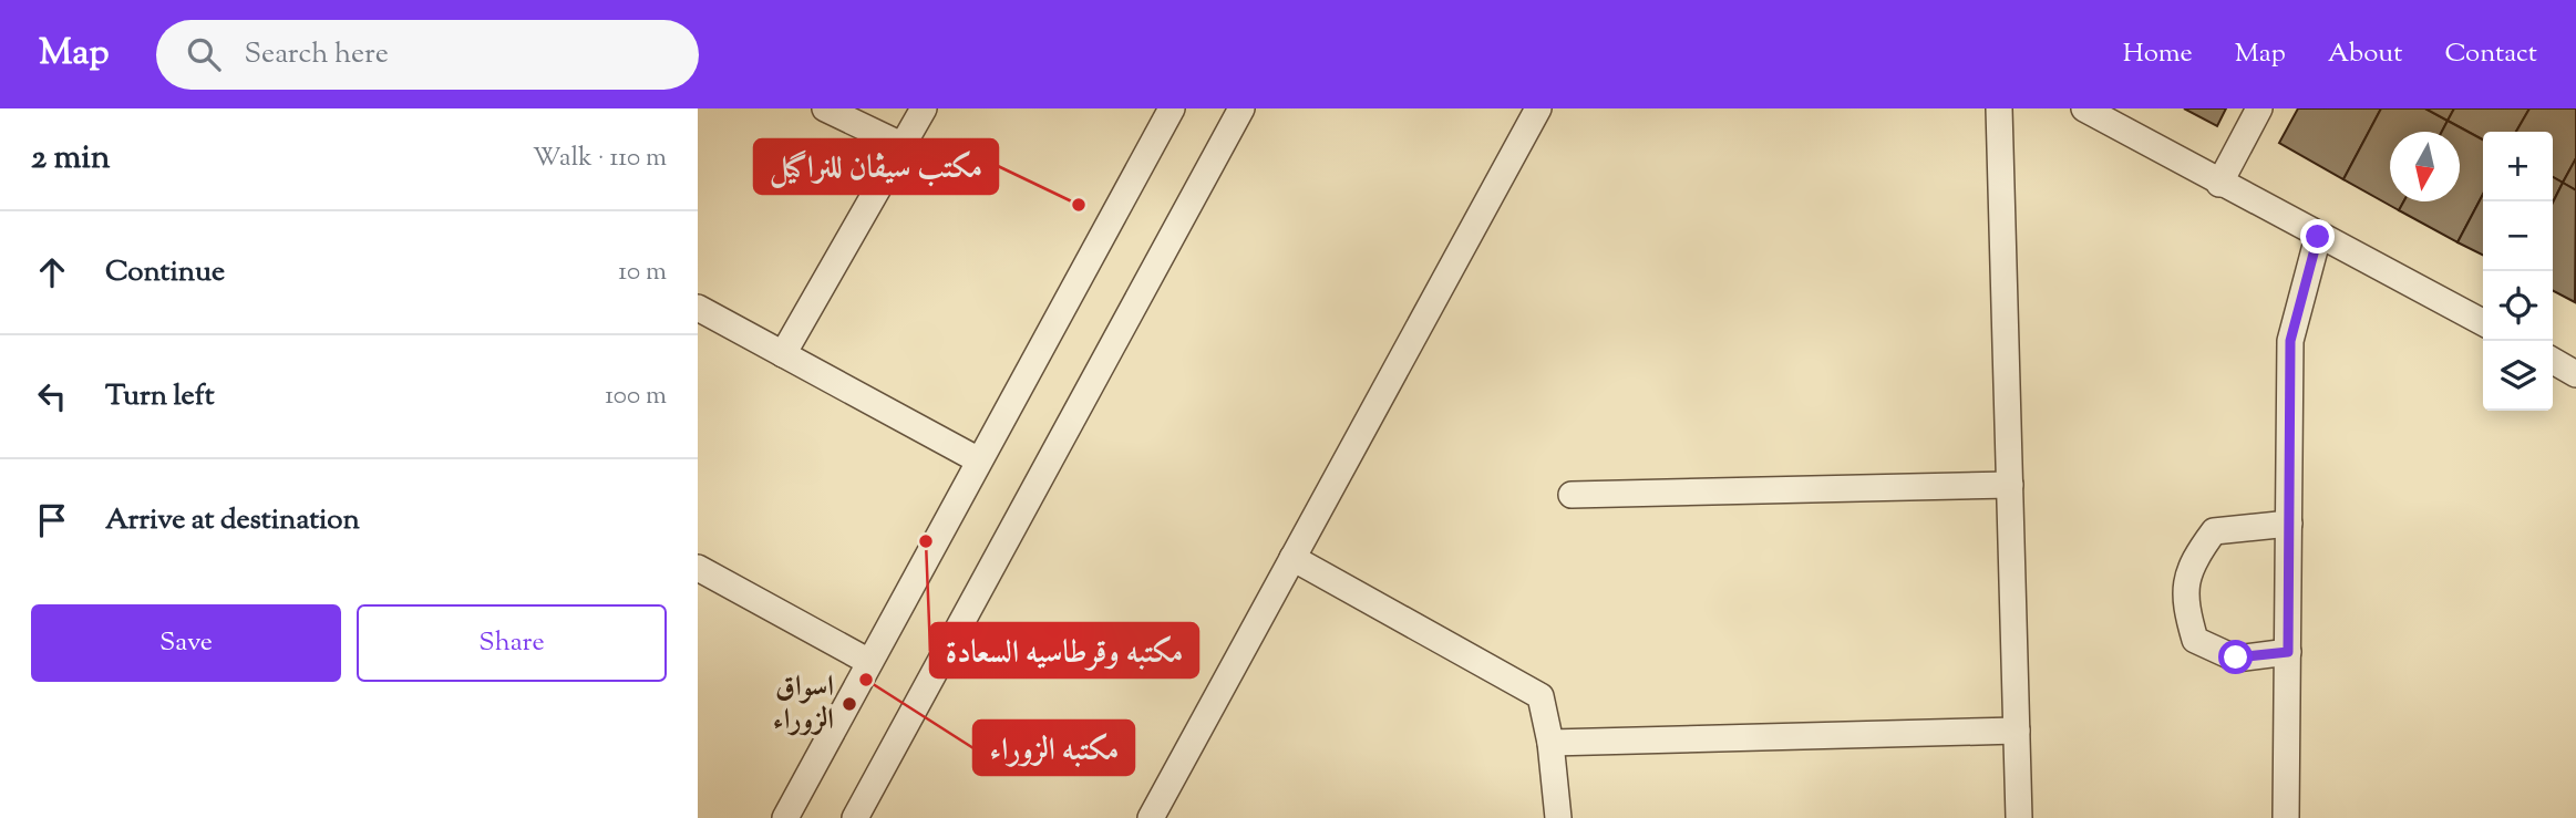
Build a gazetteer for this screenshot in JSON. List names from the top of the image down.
{
  "places": [
    "مكتب سيڤان للنراگيل",
    "مكتبه وقرطاسيه السعادة",
    "مكتبه الزوراء",
    "اسواق الزوراء"
  ],
  "north": "bottom",
  "page": {
    "header": "Map",
    "search": "Search here",
    "nav": [
      "Home",
      "Map",
      "About",
      "Contact"
    ],
    "heading": ["2 min", "Walk · 110 m"],
    "map_buttons": ["+", "−"],
    "list": [
      ["Continue", "10 m"],
      ["Turn left", "100 m"],
      "Arrive at destination"
    ],
    "buttons": ["Save", "Share"]
  }
}
